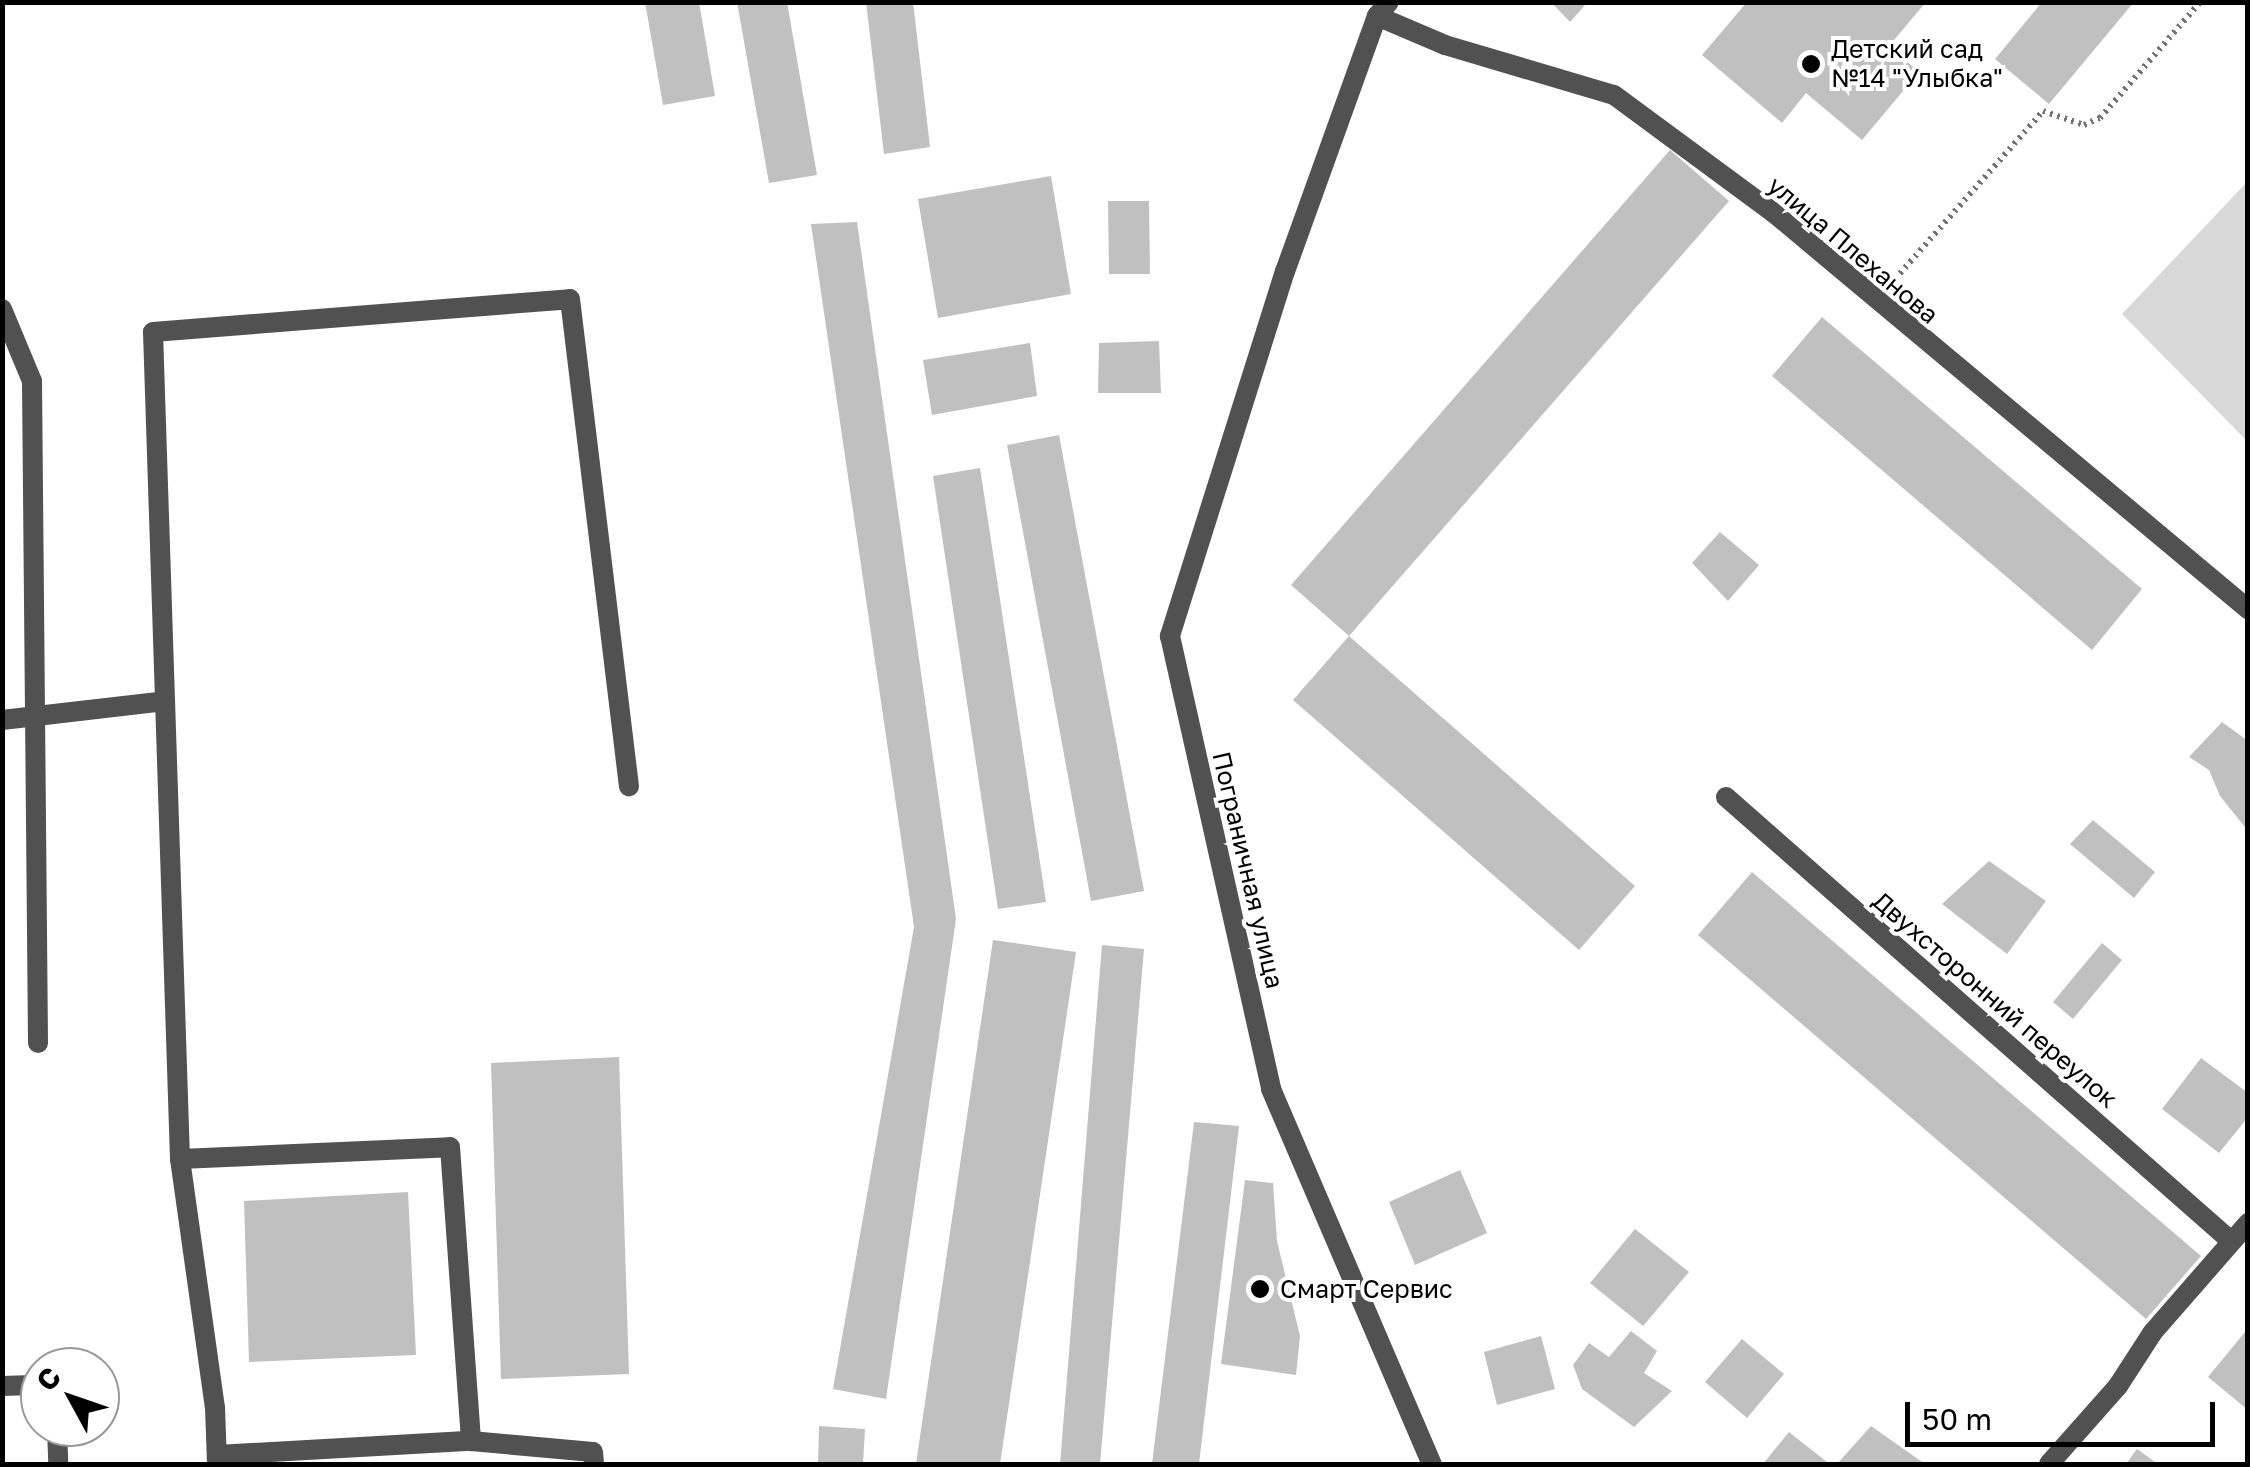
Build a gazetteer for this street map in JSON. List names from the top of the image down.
{
  "streets": {
    "street": ["улица Плеханова", "Пограничная улица", "Двухсторонний переулок"]
  },
  "crossings": [
    ["улица Плеханова", "Пограничная улица"]
  ],
  "places": ["Детский сад №14 \"Улыбка\"", "Смарт Сервис"],
  "scale_bar": "50 m",
  "north": "top left"
}
